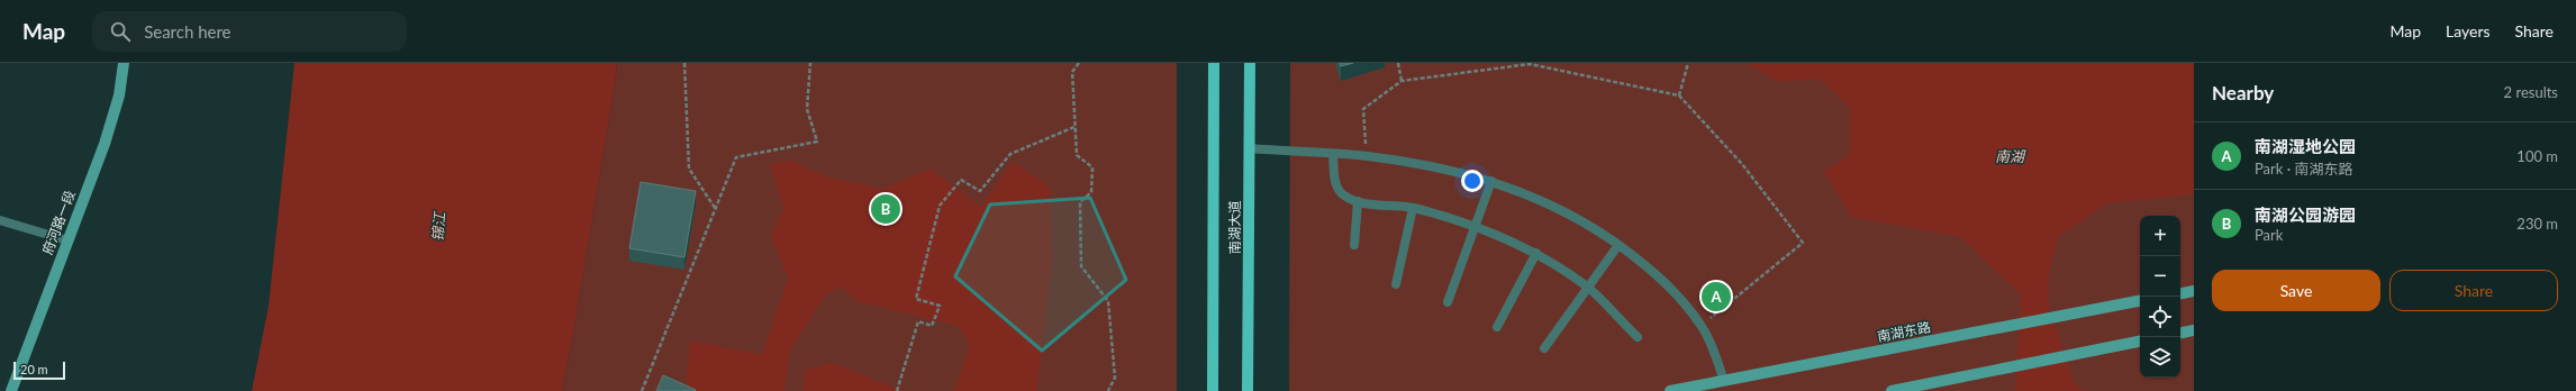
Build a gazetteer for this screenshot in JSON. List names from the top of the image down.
{
  "streets": {
    "main road": ["府河路一段", "南湖大道", "南湖东路"]
  },
  "water": ["南湖", "锦江"],
  "scale_bar": "20 m",
  "page": {
    "header": "Map",
    "search": "Search here",
    "nav": ["Map", "Layers", "Share"],
    "heading": ["Nearby", "2 results"],
    "list": [
      {
        "mark": "A",
        "name": "南湖湿地公园",
        "note": "Park · 南湖东路",
        "value": "100 m"
      },
      {
        "mark": "B",
        "name": "南湖公园游园",
        "note": "Park",
        "value": "230 m"
      }
    ],
    "pins": ["B", "A"],
    "map_buttons": ["+", "−"],
    "buttons": ["Save", "Share"],
    "scale": "20 m"
  }
}
